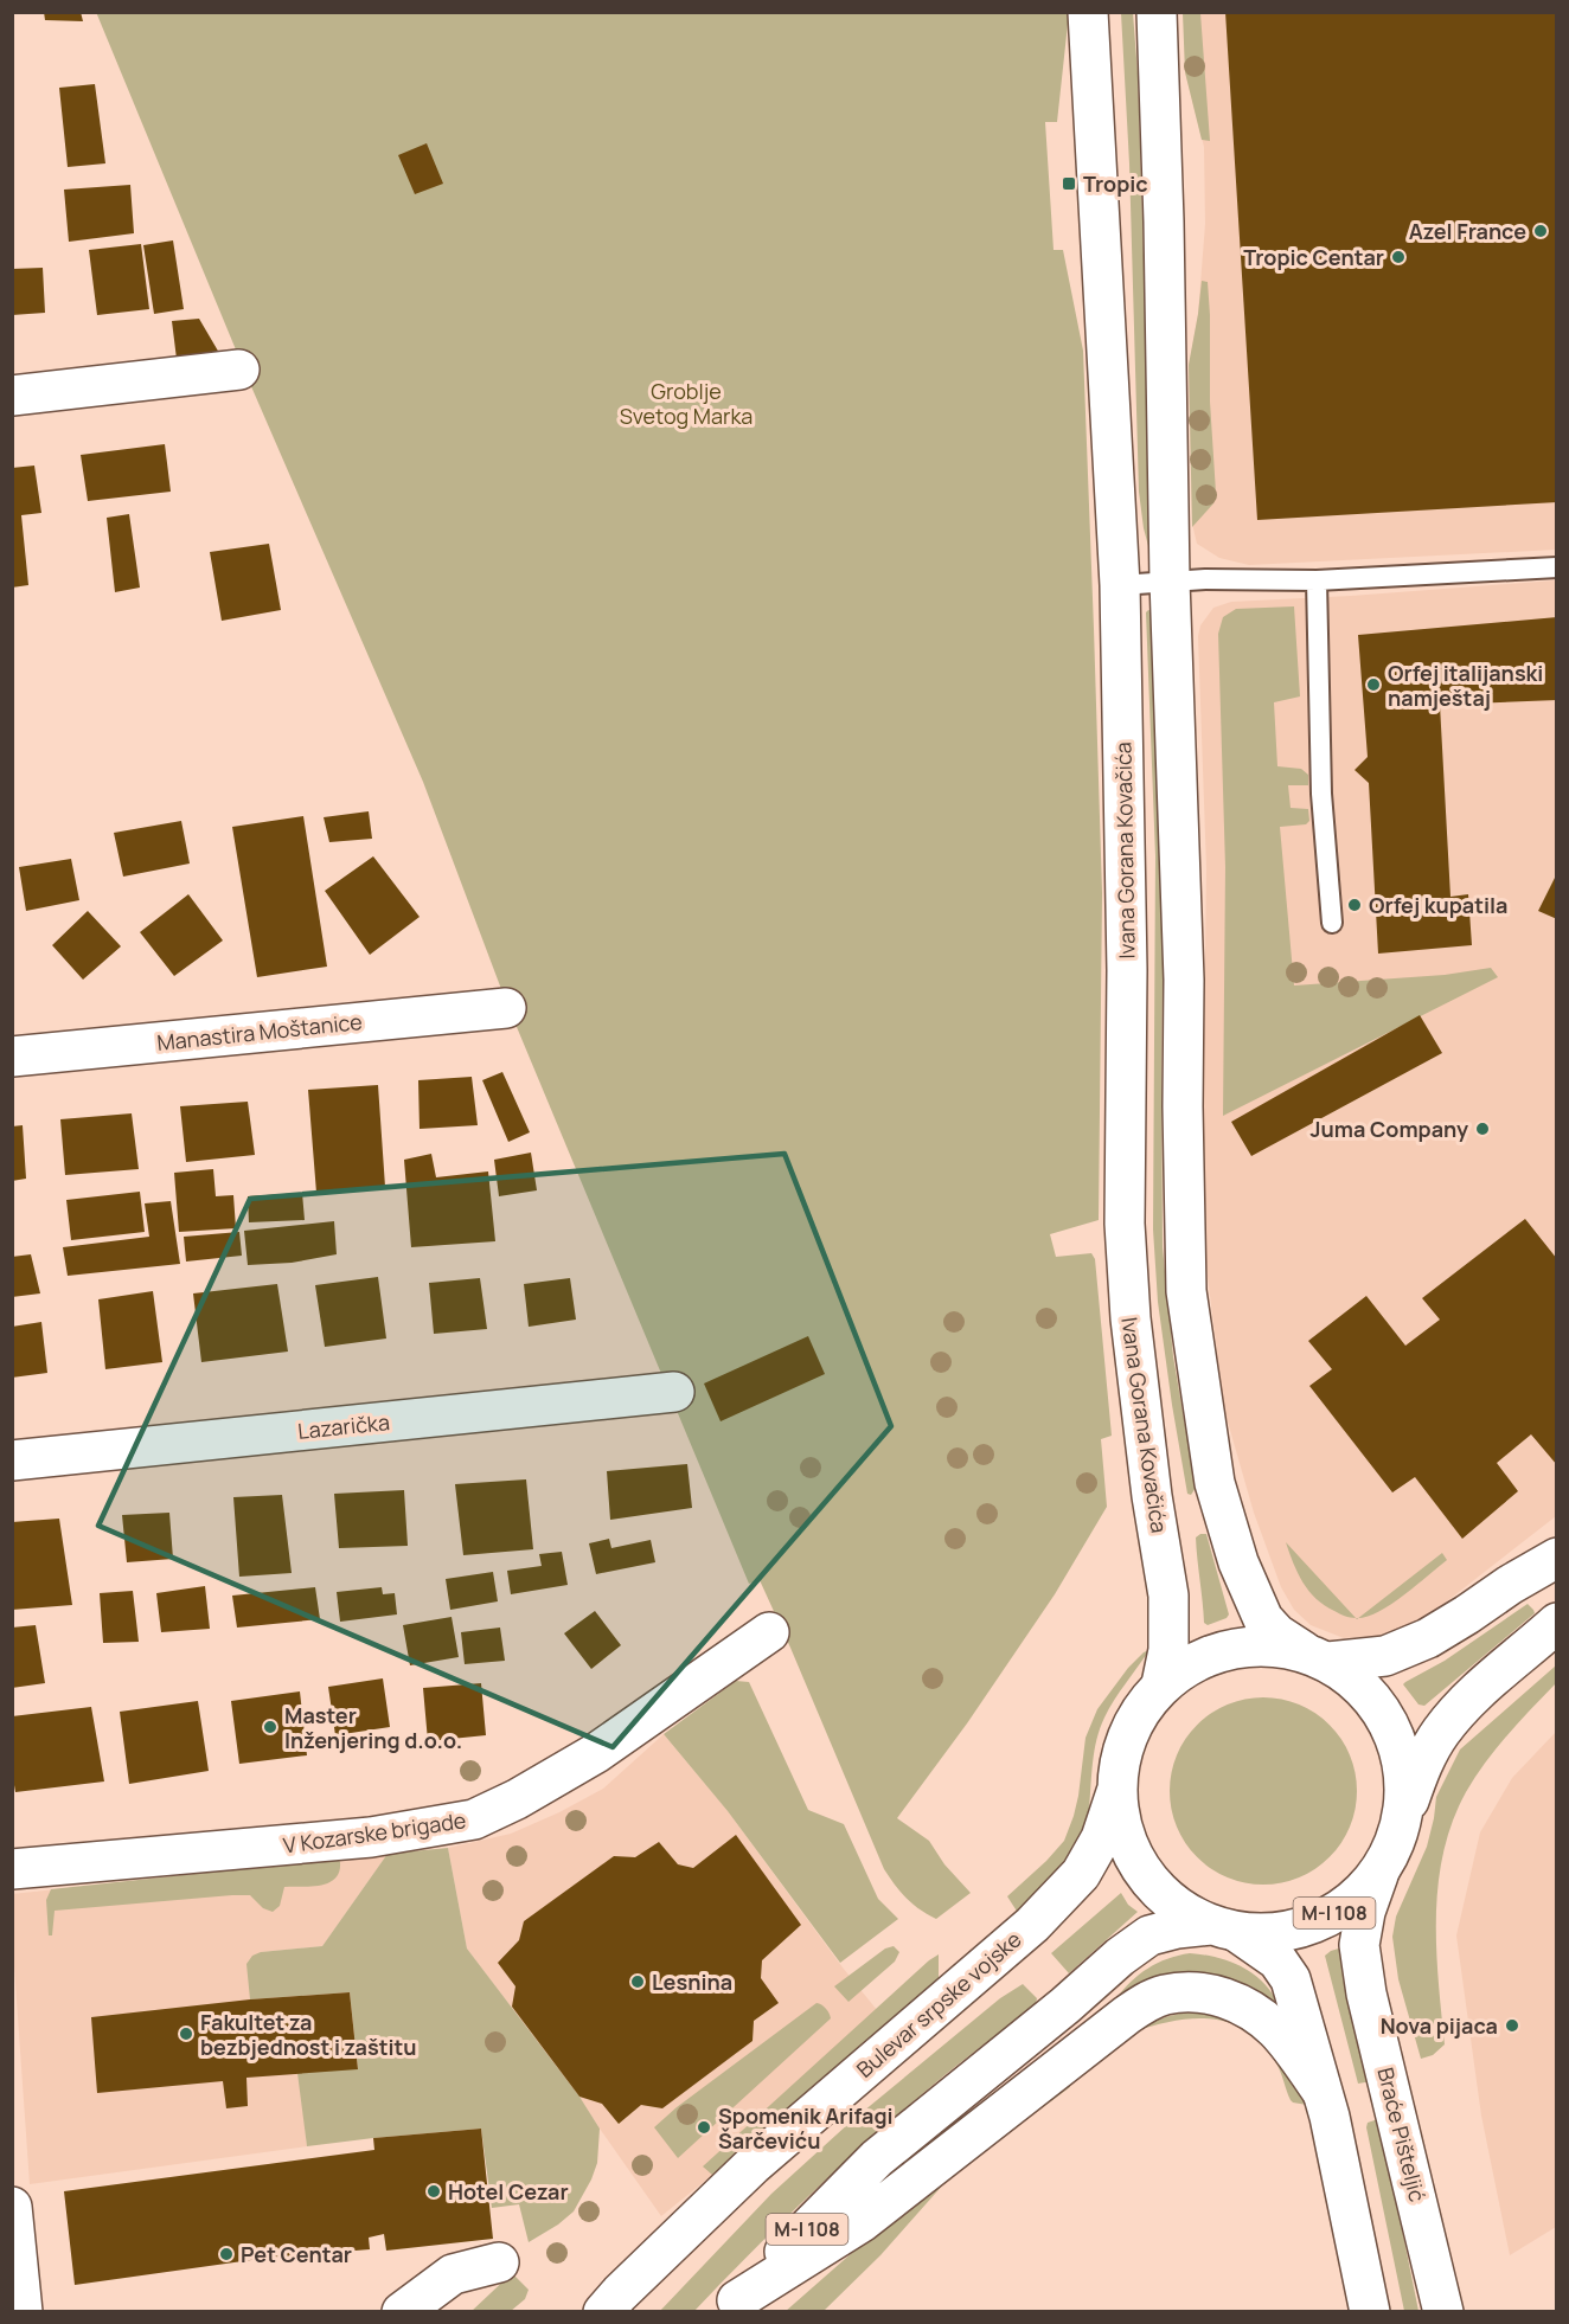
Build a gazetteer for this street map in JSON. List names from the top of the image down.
{
  "streets": {
    "main road": [
      "Ivana Gorana Kovačića",
      "Manastira Moštanice",
      "Lazarička",
      "V Kozarske brigade",
      "M-I 108",
      "Bulevar srpske vojske",
      "Braće Pišteljić"
    ]
  },
  "crossings": [
    ["Ivana Gorana Kovačića", "M-I 108"],
    ["M-I 108", "Bulevar srpske vojske"],
    ["M-I 108", "Braće Pišteljić"]
  ],
  "parks": ["Groblje Svetog Marka"],
  "places": {
    "transit": ["Tropic"],
    "other": [
      "Azel France",
      "Tropic Centar",
      "Orfej italijanski namještaj",
      "Orfej kupatila",
      "Juma Company",
      "Master Inženjering d.o.o.",
      "Lesnina",
      "Nova pijaca",
      "Fakultet za bezbjednost i zaštitu",
      "Spomenik Arifagi Šarčeviću",
      "Hotel Cezar",
      "Pet Centar"
    ]
  }
}
